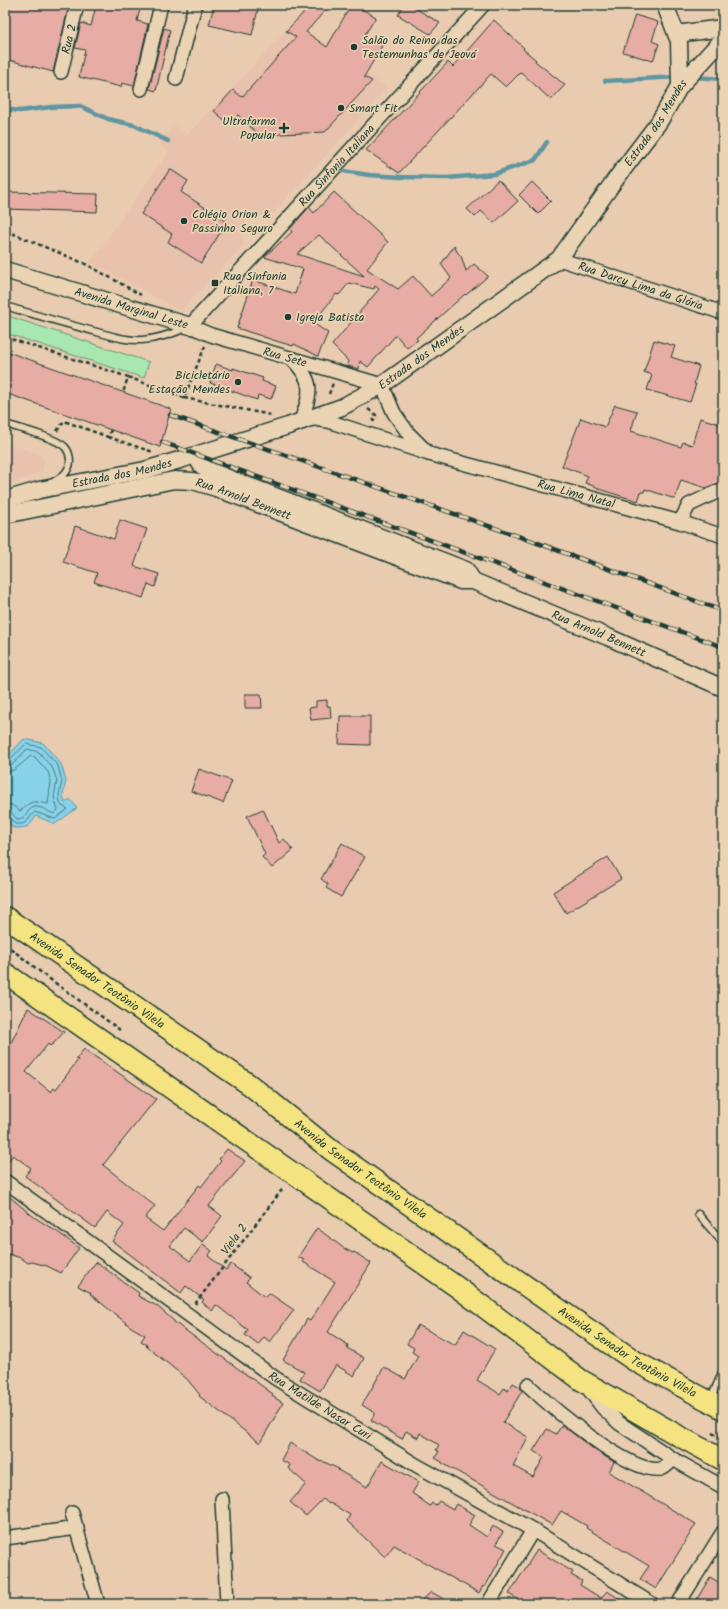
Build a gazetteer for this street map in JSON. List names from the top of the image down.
{
  "streets": {
    "main road": ["Avenida Senador Teotônio Vilela"],
    "street": [
      "Rua 2",
      "Estrada dos Mendes",
      "Rua Sinfonia Italiana",
      "Rua Darcy Lima da Glória",
      "Avenida Marginal Leste",
      "Rua Sete",
      "Rua Lima Natal",
      "Rua Arnold Bennett",
      "Rua Matilde Nasar Curi"
    ],
    "path": ["Viela 2"]
  },
  "crossings": [
    ["Estrada dos Mendes", "Rua Darcy Lima da Glória"],
    ["Estrada dos Mendes", "Rua Sete"],
    ["Estrada dos Mendes", "Rua Lima Natal"],
    ["Estrada dos Mendes", "Rua Arnold Bennett"],
    ["Rua Sinfonia Italiana", "Avenida Marginal Leste"],
    ["Rua Sinfonia Italiana", "Rua Sete"],
    ["Avenida Marginal Leste", "Rua Sete"],
    ["Rua Sete", "Rua Lima Natal"],
    ["Viela 2", "Rua Matilde Nasar Curi"]
  ],
  "places": {
    "other": [
      "Salão do Reino das Testemunhas de Jeová",
      "Smart Fit",
      "Colégio Orion & Passinho Seguro",
      "Igreja Batista",
      "Bicicletário Estação Mendes"
    ],
    "health": ["Ultrafarma Popular"],
    "transit": ["Rua Sinfonia Italiana, 7"]
  }
}
